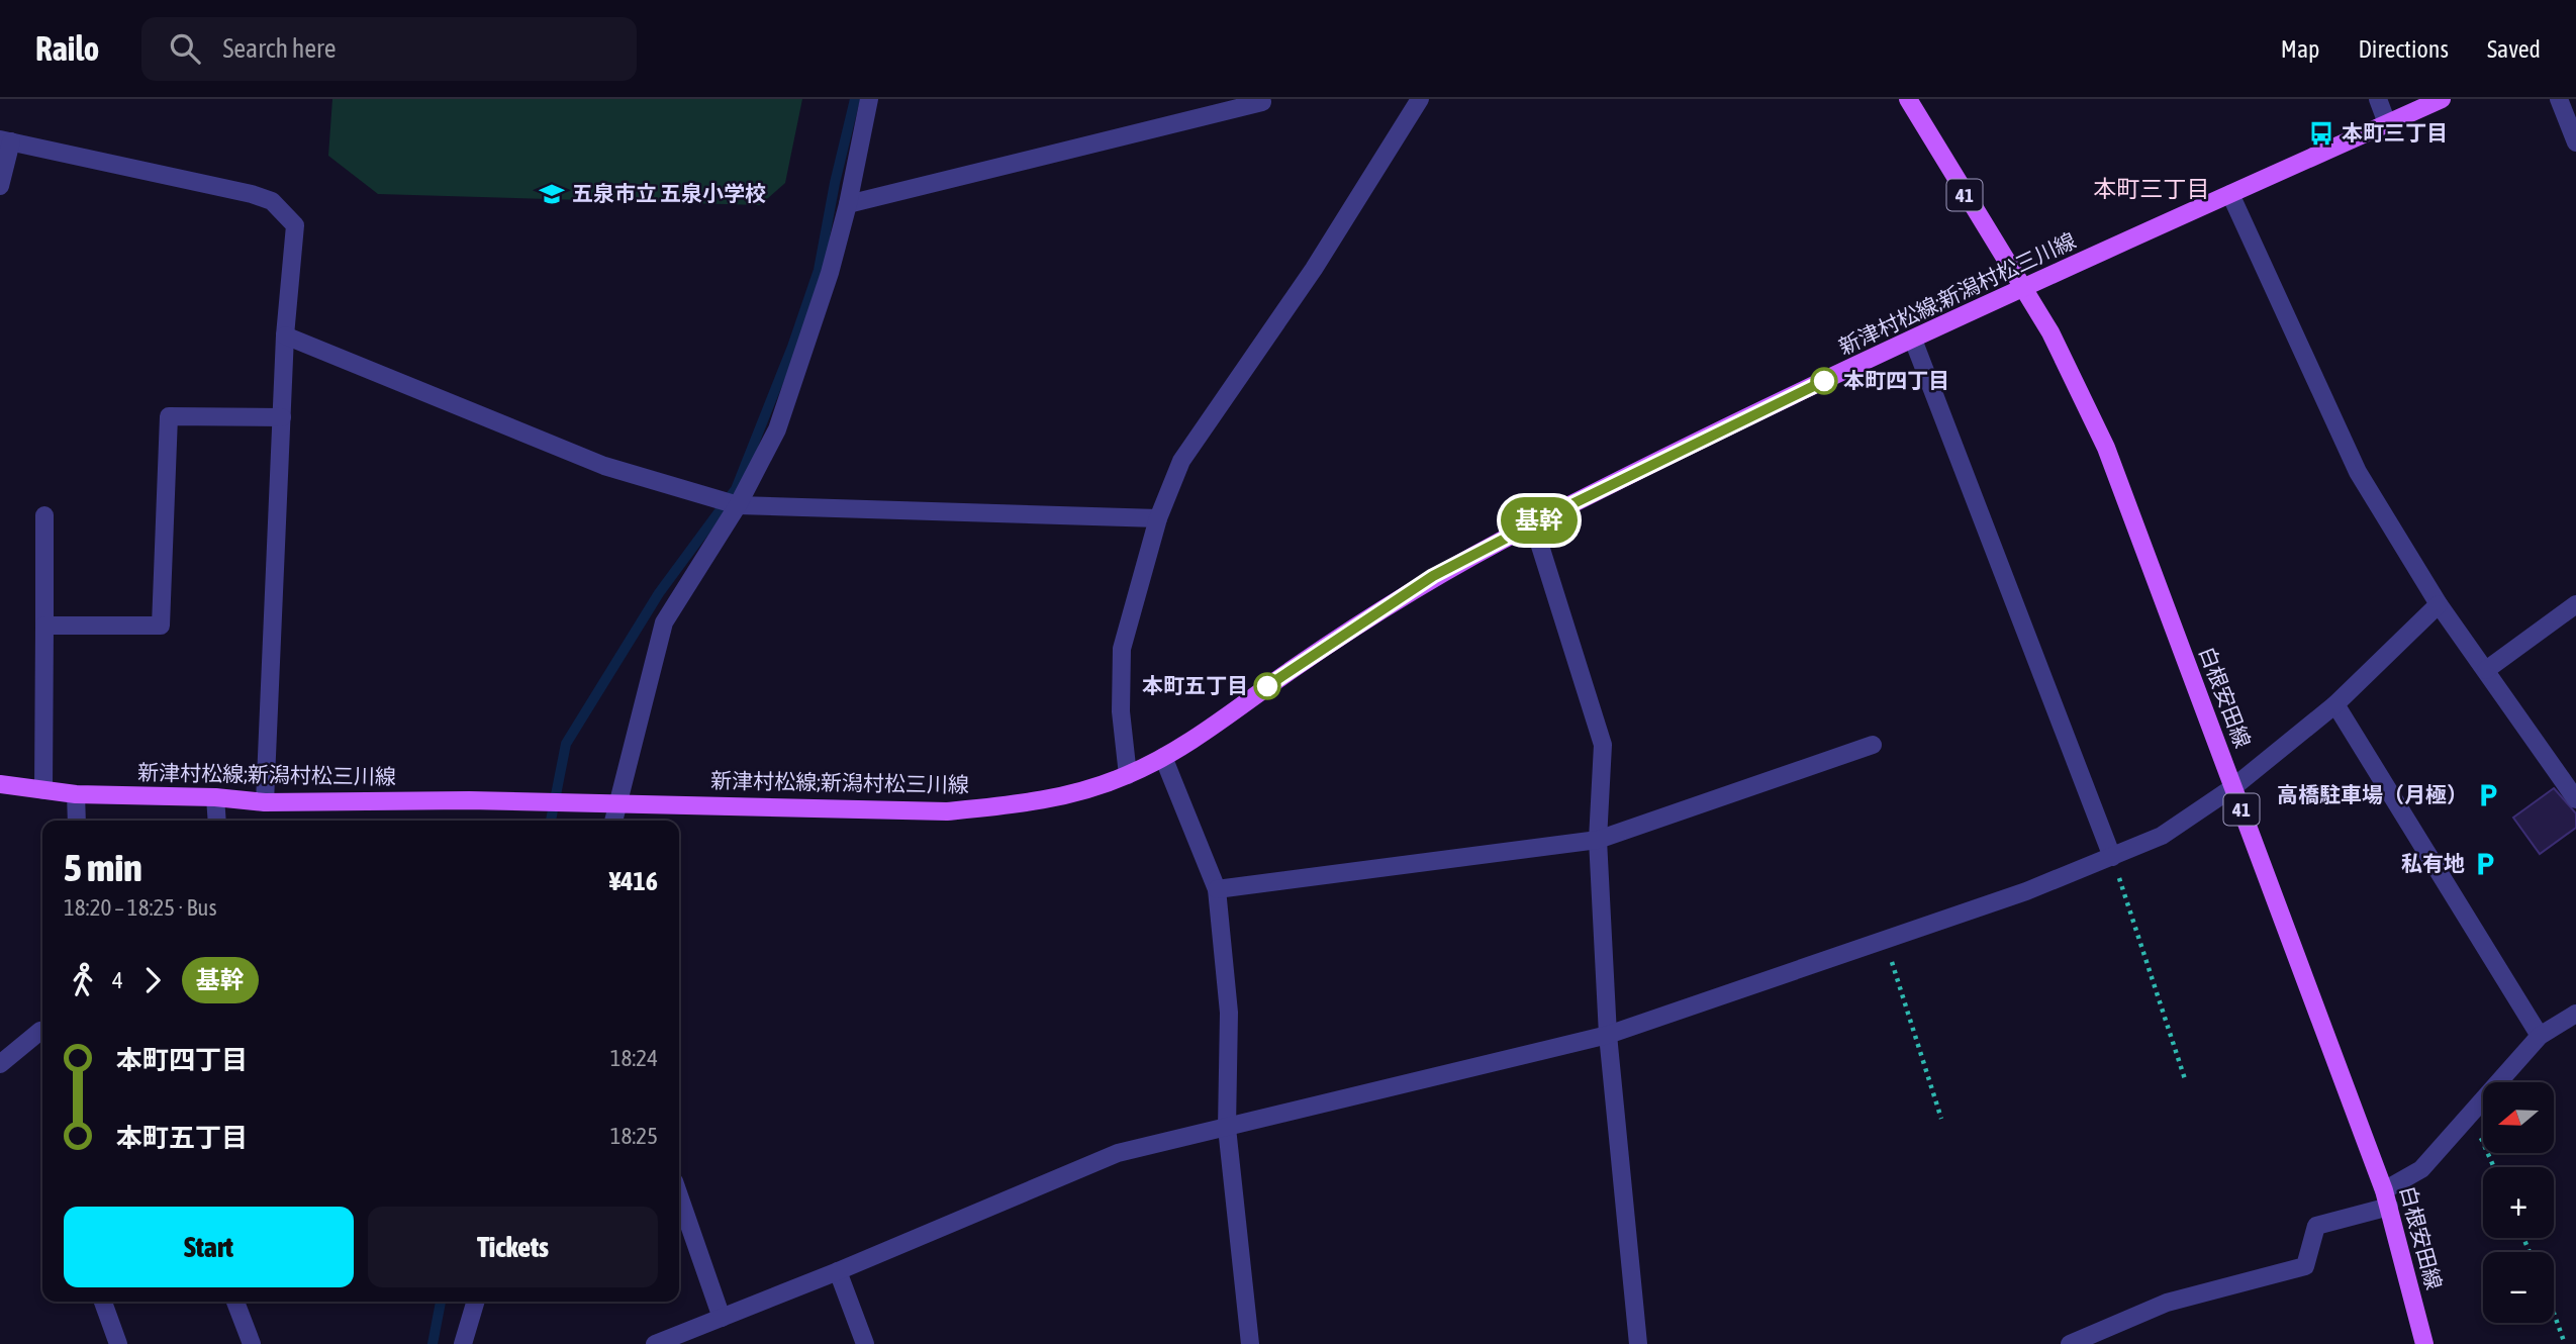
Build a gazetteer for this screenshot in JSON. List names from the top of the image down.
{
  "streets": {
    "main road": ["41", "新津村松線;新潟村松三川線", "白根安田線"]
  },
  "crossings": [
    ["新津村松線;新潟村松三川線", "白根安田線"]
  ],
  "districts": ["本町三丁目"],
  "places": {
    "bus stop": ["本町三丁目"],
    "school or university": ["五泉市立 五泉小学校"],
    "other": ["本町四丁目", "本町五丁目"],
    "parking": ["高橋駐車場（月極）", "私有地"]
  },
  "lines": ["bus line 基幹"],
  "north": "left",
  "page": {
    "header": "Railo",
    "search": "Search here",
    "nav": ["Map", "Directions", "Saved"],
    "on_map": "基幹",
    "heading": ["5 min", "18:20 – 18:25 · Bus", "¥416"],
    "legs": ["4", "基幹"],
    "list": [
      {
        "name": "本町四丁目",
        "value": "18:24"
      },
      {
        "name": "本町五丁目",
        "value": "18:25"
      }
    ],
    "map_buttons": ["+", "−"],
    "buttons": ["Start", "Tickets"]
  }
}
